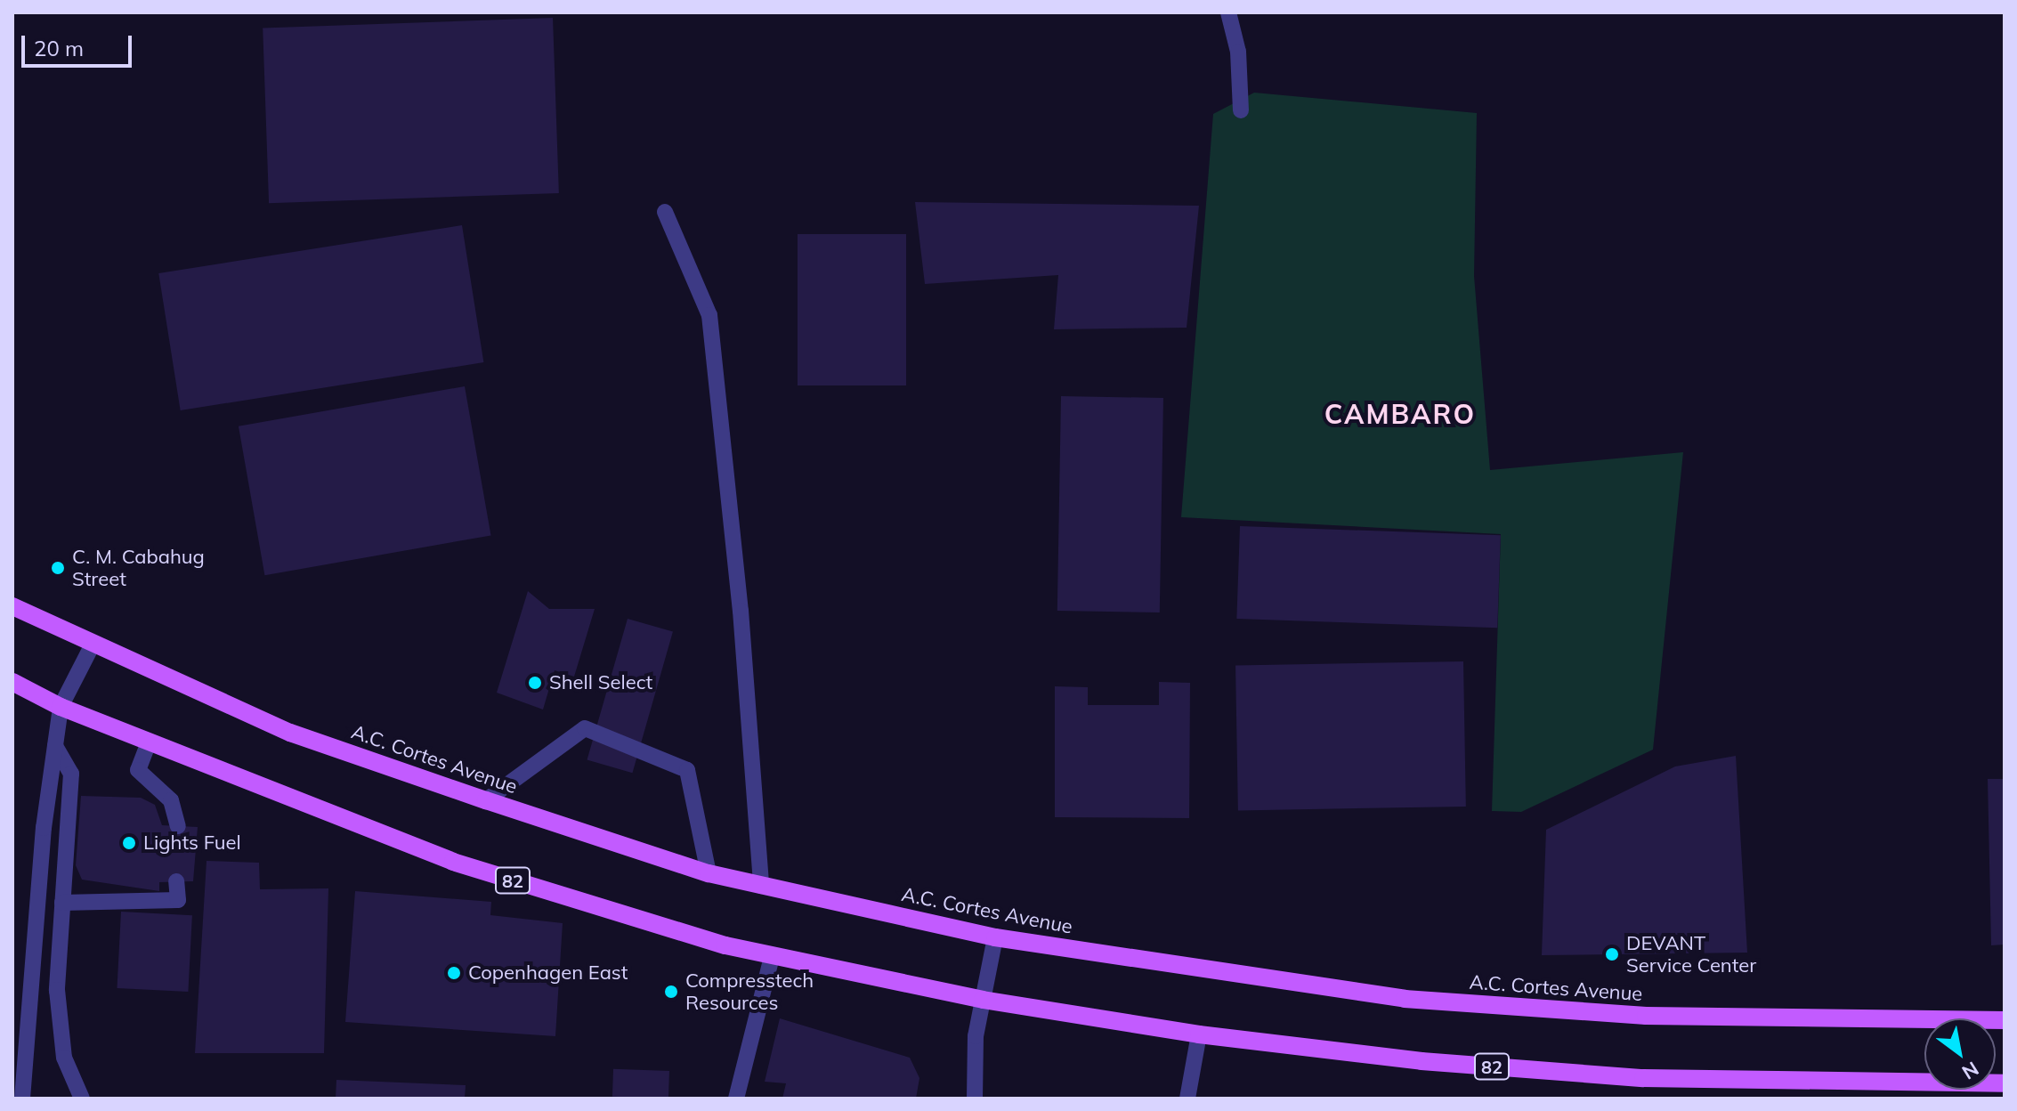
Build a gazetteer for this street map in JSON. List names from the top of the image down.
{
  "streets": {
    "main road": ["A.C. Cortes Avenue", "82"]
  },
  "districts": ["CAMBARO"],
  "places": [
    "C. M. Cabahug Street",
    "Shell Select",
    "Lights Fuel",
    "DEVANT Service Center",
    "Copenhagen East",
    "Compresstech Resources"
  ],
  "scale_bar": "20 m",
  "north": "bottom right"
}
